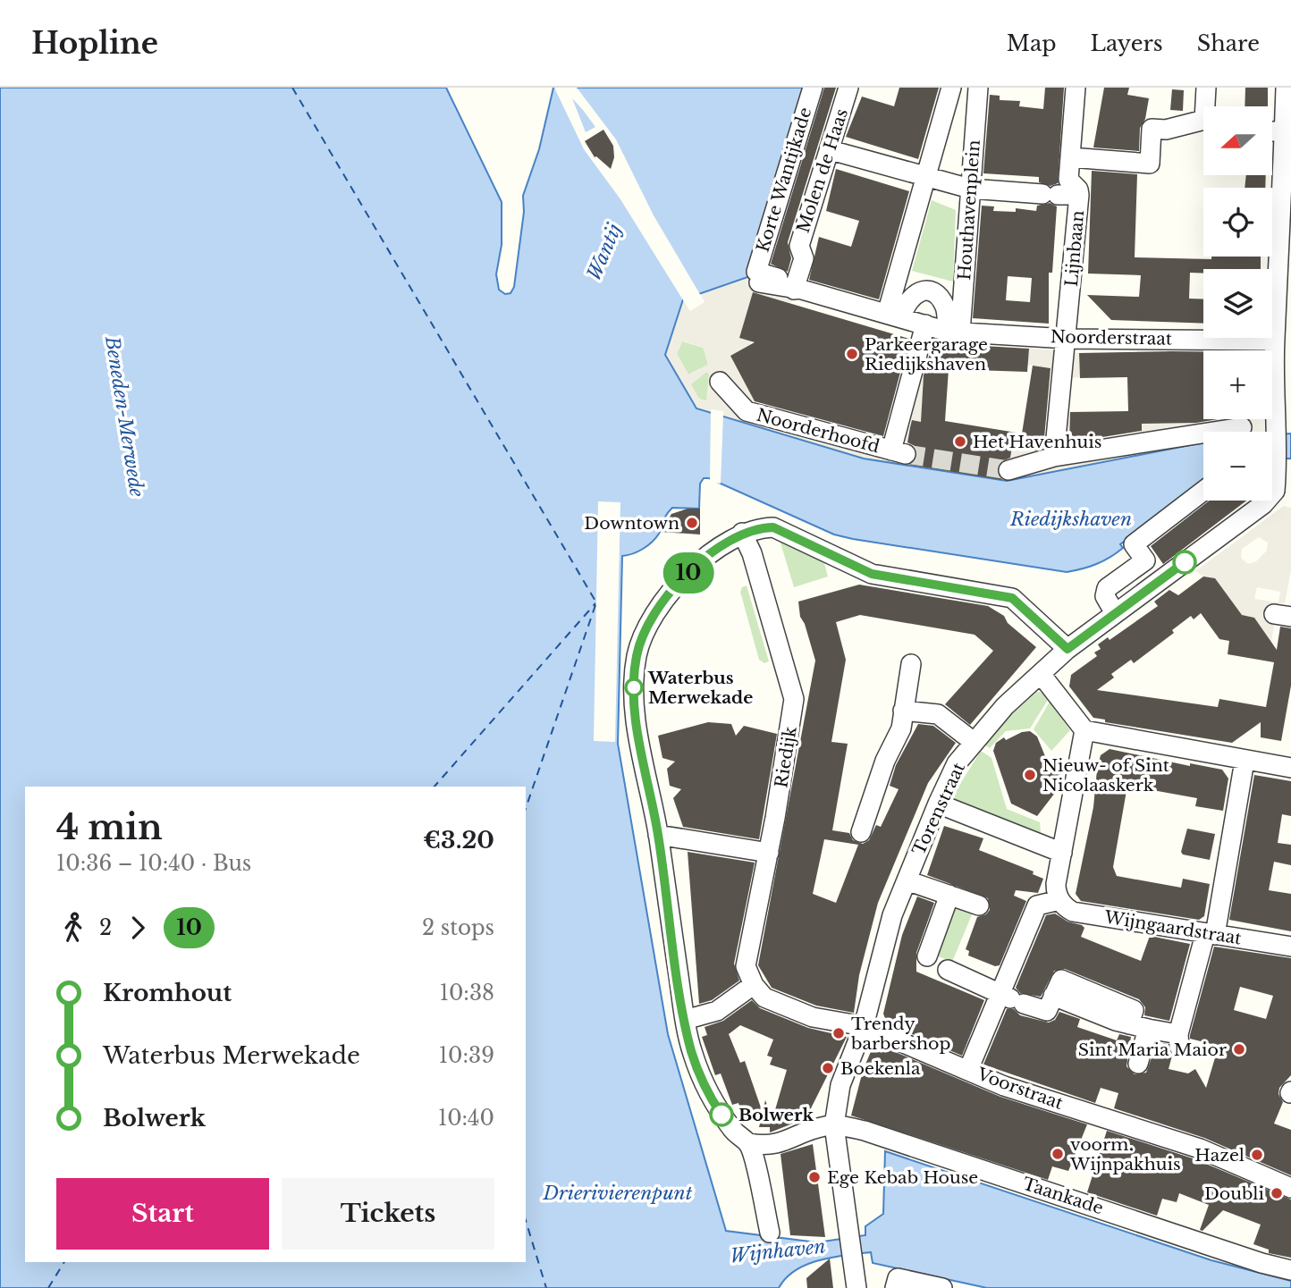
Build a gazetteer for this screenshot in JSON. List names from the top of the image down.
{
  "streets": {
    "street": [
      "Molen de Haas",
      "Korte Wantijkade",
      "Houthavenplein",
      "Lijnbaan",
      "Noorderstraat",
      "Noorderhoofd",
      "Riedijk",
      "Torenstraat",
      "Wijngaardstraat",
      "Voorstraat",
      "Taankade"
    ]
  },
  "crossings": [
    ["Molen de Haas", "Korte Wantijkade"],
    ["Molen de Haas", "Noorderstraat"],
    ["Korte Wantijkade", "Noorderstraat"],
    ["Houthavenplein", "Noorderstraat"],
    ["Lijnbaan", "Noorderstraat"],
    ["Noorderstraat", "Noorderhoofd"],
    ["Riedijk", "Voorstraat"],
    ["Torenstraat", "Voorstraat"],
    ["Torenstraat", "Taankade"]
  ],
  "water": [
    "Wantij",
    "Beneden-Merwede",
    "Riedijkshaven",
    "Drierivierenpunt",
    "Wijnhaven"
  ],
  "places": [
    "Parkeergarage Riedijkshaven",
    "Het Havenhuis",
    "Downtown",
    "Waterbus Merwekade",
    "Nieuw- of Sint Nicolaaskerk",
    "Trendy barbershop",
    "Sint Maria Maior",
    "Boekenla",
    "Bolwerk",
    "voorm. Wijnpakhuis",
    "Hazel",
    "Ege Kebab House",
    "Doubli"
  ],
  "lines": ["bus line 10"],
  "north": "left",
  "page": {
    "header": "Hopline",
    "nav": ["Map", "Layers", "Share"],
    "on_map": "10",
    "map_buttons": ["+", "−"],
    "heading": ["4 min", "10:36 – 10:40 · Bus", "€3.20"],
    "legs": ["2", "10", "2 stops"],
    "list": [
      {
        "name": "Kromhout",
        "value": "10:38"
      },
      {
        "name": "Waterbus Merwekade",
        "value": "10:39"
      },
      {
        "name": "Bolwerk",
        "value": "10:40"
      }
    ],
    "buttons": ["Start", "Tickets"]
  }
}
